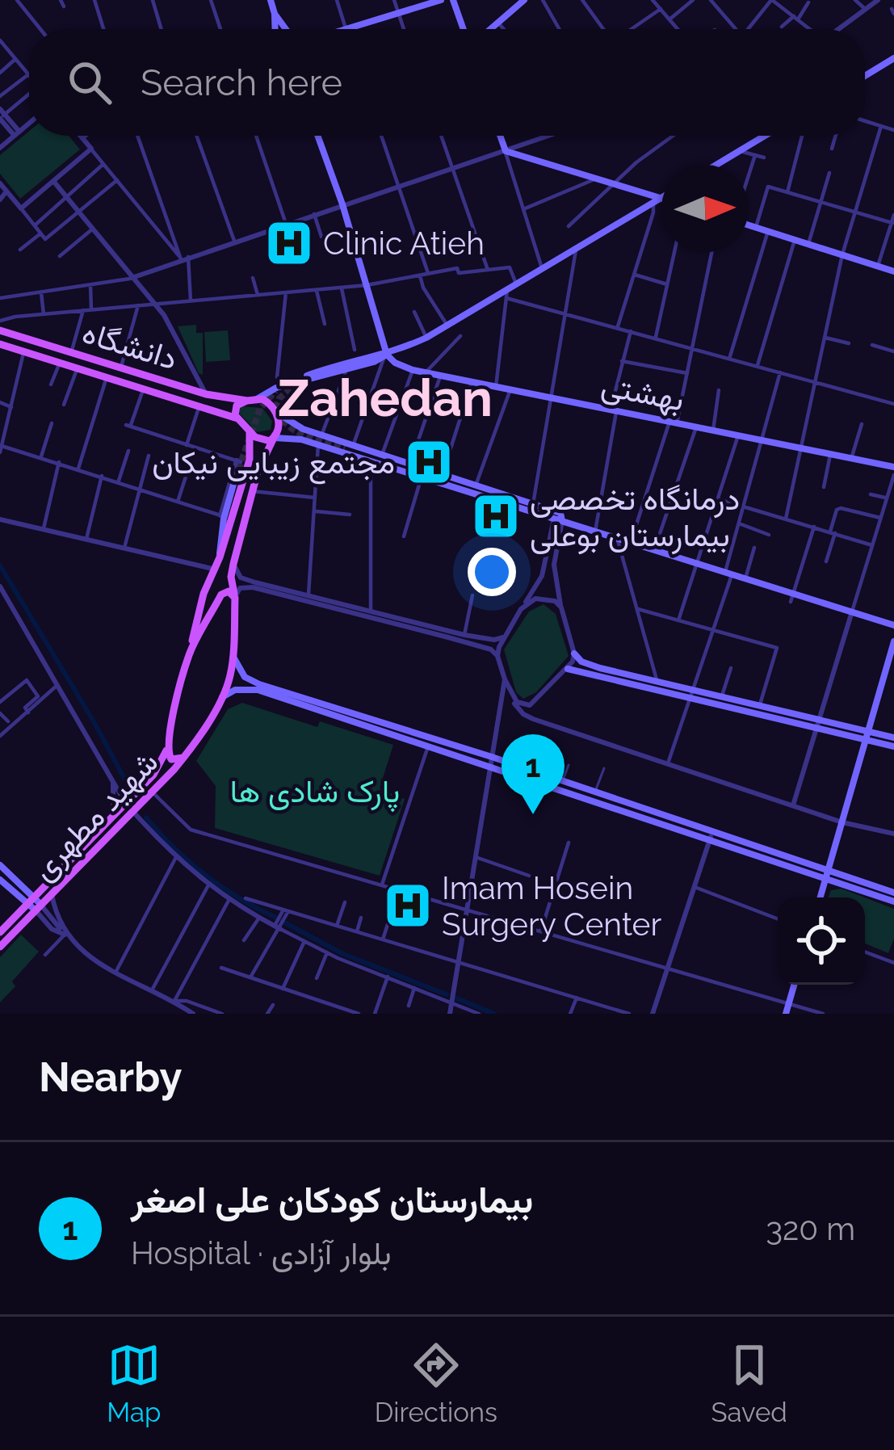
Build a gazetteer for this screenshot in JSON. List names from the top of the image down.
{
  "streets": {
    "main road": ["دانشگاه", "بهشتی", "شهید مطهری"]
  },
  "districts": ["Zahedan"],
  "parks": ["پارک شادی ها"],
  "places": {
    "hospital": [
      "Clinic Atieh",
      "مجتمع زیبایی نیکان",
      "درمانگاه تخصصی بیمارستان بوعلی",
      "Imam Hosein Surgery Center"
    ]
  },
  "north": "right",
  "page": {
    "search": "Search here",
    "pins": "1",
    "heading": "Nearby",
    "list": [
      {
        "mark": "1",
        "name": "بیمارستان کودکان علی اصغر",
        "note": "Hospital · بلوار آزادی",
        "value": "320 m"
      }
    ],
    "nav": ["Map", "Directions", "Saved"]
  }
}
